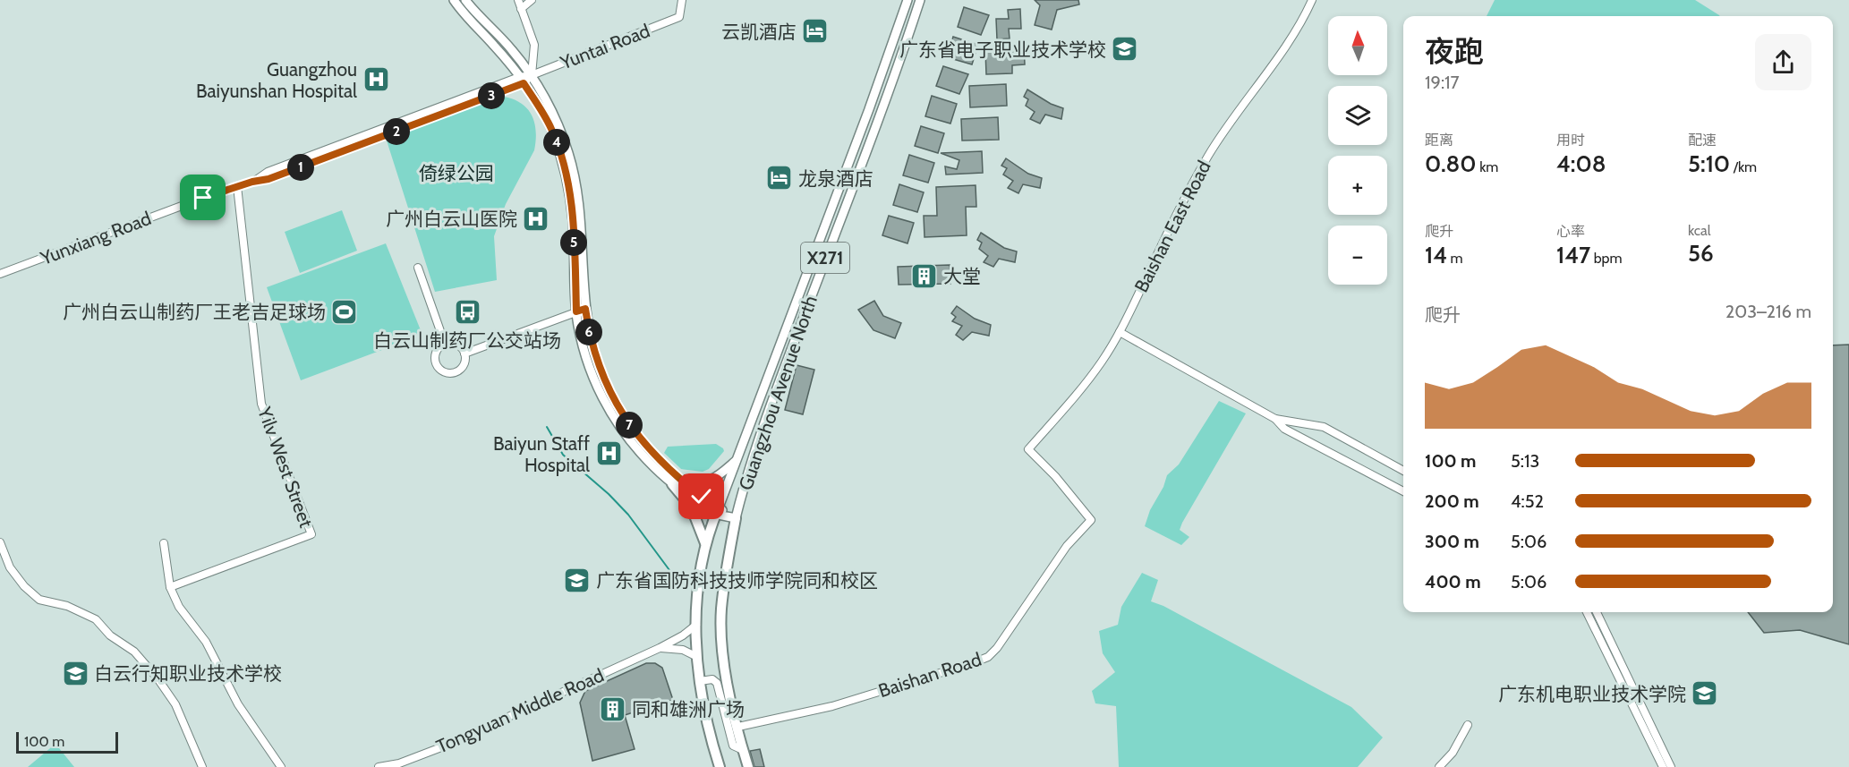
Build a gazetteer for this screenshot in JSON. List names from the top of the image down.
{
  "streets": {
    "highway": ["X271", "Guangzhou Avenue North"],
    "street": [
      "Yuntai Road",
      "Baishan East Road",
      "Yunxiang Road",
      "Yilv West Street",
      "Baishan Road",
      "Tongyuan Middle Road"
    ]
  },
  "crossings": [
    ["Yuntai Road", "Yunxiang Road"],
    ["Baishan East Road", "Baishan Road"],
    ["Yunxiang Road", "Yilv West Street"],
    ["Guangzhou Avenue North", "Baishan Road"],
    ["Guangzhou Avenue North", "Tongyuan Middle Road"]
  ],
  "parks": ["倚绿公园"],
  "places": {
    "hotel": ["云凯酒店", "龙泉酒店"],
    "school or university": [
      "广东省电子职业技术学校",
      "广东省国防科技技师学院同和校区",
      "白云行知职业技术学校",
      "广东机电职业技术学院"
    ],
    "hospital": ["Guangzhou Baiyunshan Hospital", "广州白云山医院", "Baiyun Staff Hospital"],
    "building": ["大堂", "同和雄洲广场"],
    "sports": ["广州白云山制药厂王老吉足球场"],
    "bus stop": ["白云山制药厂公交站场"]
  },
  "scale_bar": "100 m",
  "north": "top",
  "page": {
    "map_buttons": ["+", "−"],
    "heading": ["夜跑", "19:17"],
    "pins": [
      "3",
      "2",
      "4",
      "1",
      "5",
      "6",
      "7"
    ],
    "stats": [
      ["距离", "0.80 km"],
      ["用时", "4:08"],
      ["配速", "5:10 /km"],
      ["爬升", "14 m"],
      ["心率", "147 bpm"],
      ["kcal", "56"]
    ],
    "chart": ["爬升", "203–216 m"],
    "list": [
      {
        "name": "100 m",
        "note": "5:13"
      },
      {
        "name": "200 m",
        "note": "4:52"
      },
      {
        "name": "300 m",
        "note": "5:06"
      },
      {
        "name": "400 m",
        "note": "5:06"
      }
    ],
    "scale": "100 m"
  }
}
